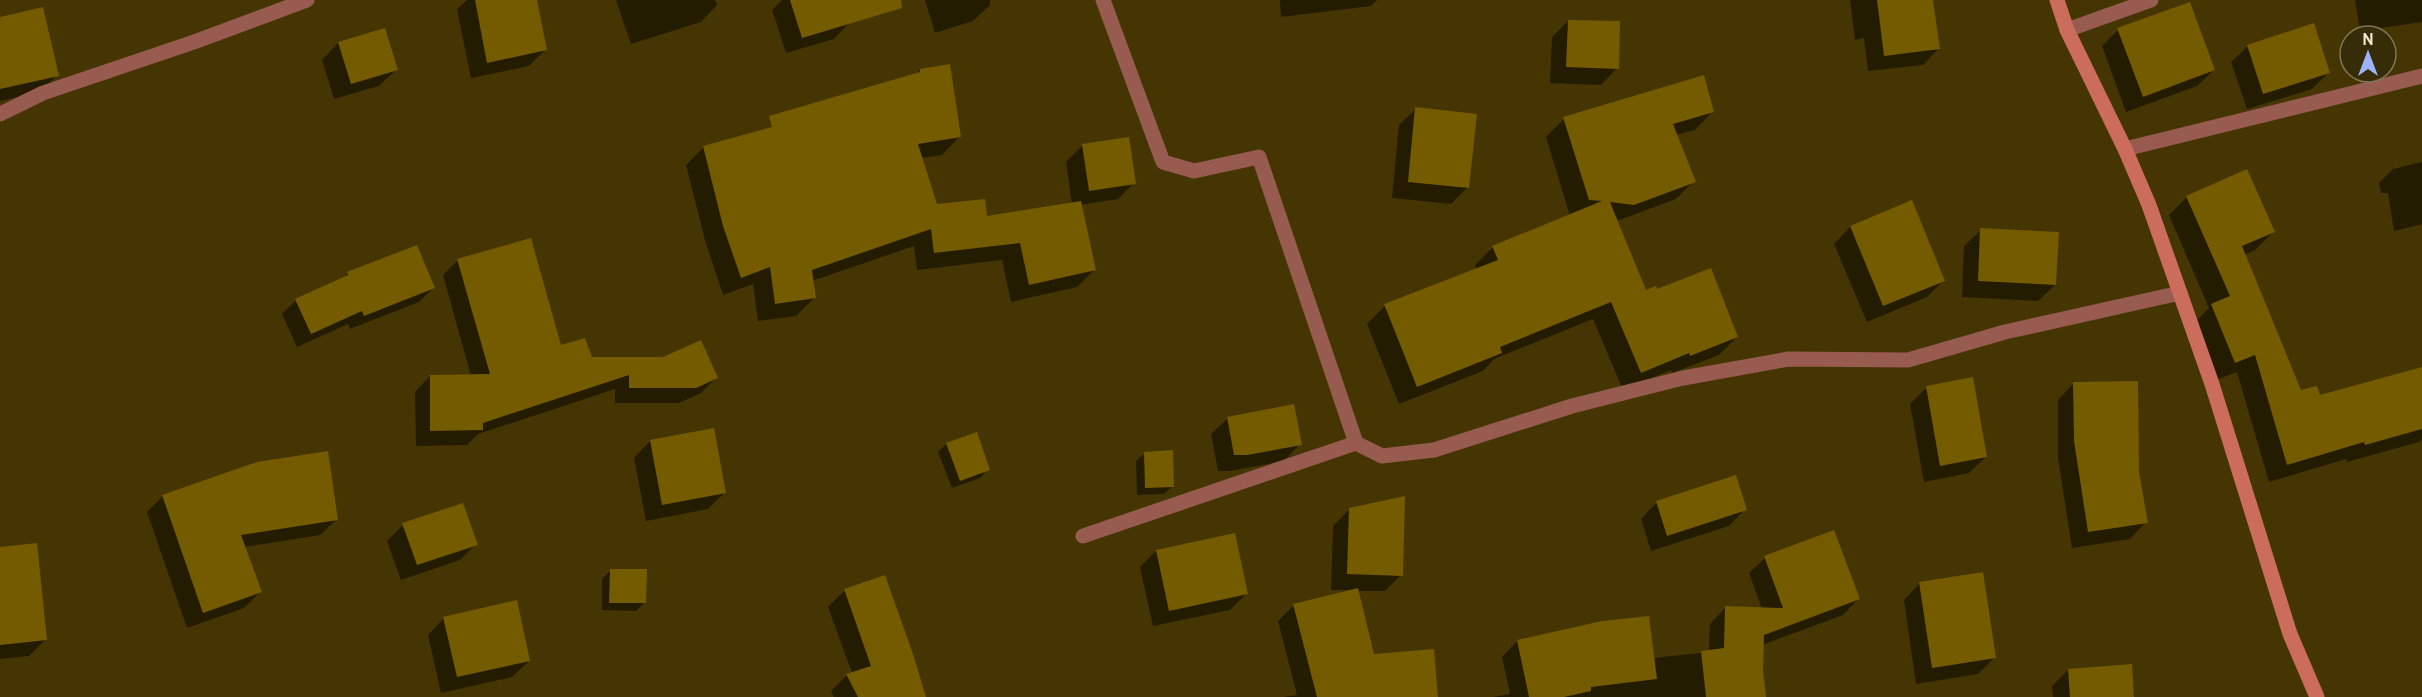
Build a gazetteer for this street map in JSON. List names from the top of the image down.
{
  "north": "top"
}
